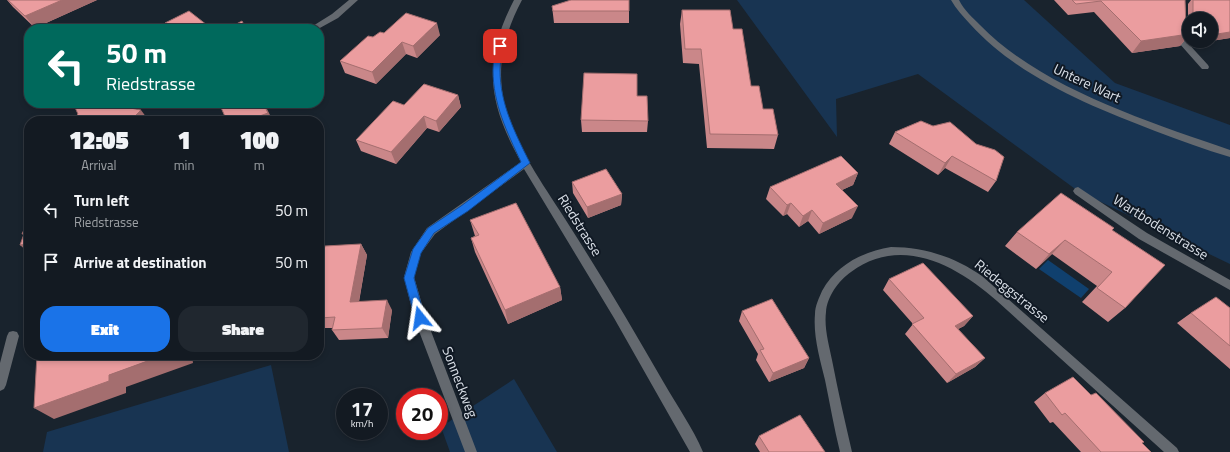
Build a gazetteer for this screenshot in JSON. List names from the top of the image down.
{
  "streets": {
    "street": [
      "Untere Wart",
      "Riedstrasse",
      "Wartbodenstrasse",
      "Riedeggstrasse",
      "Sonneckweg"
    ]
  },
  "crossings": [
    ["Riedstrasse", "Sonneckweg"]
  ],
  "page": {
    "turn": ["50 m", "Riedstrasse"],
    "eta": [
      "12:05",
      "Arrival",
      "1",
      "min",
      "100",
      "m"
    ],
    "list": [
      {
        "name": "Turn left",
        "note": "Riedstrasse",
        "value": "50 m"
      },
      {
        "name": "Arrive at destination",
        "value": "50 m"
      }
    ],
    "buttons": ["Exit", "Share"],
    "speed": "17 km/h",
    "limit": "20"
  }
}
